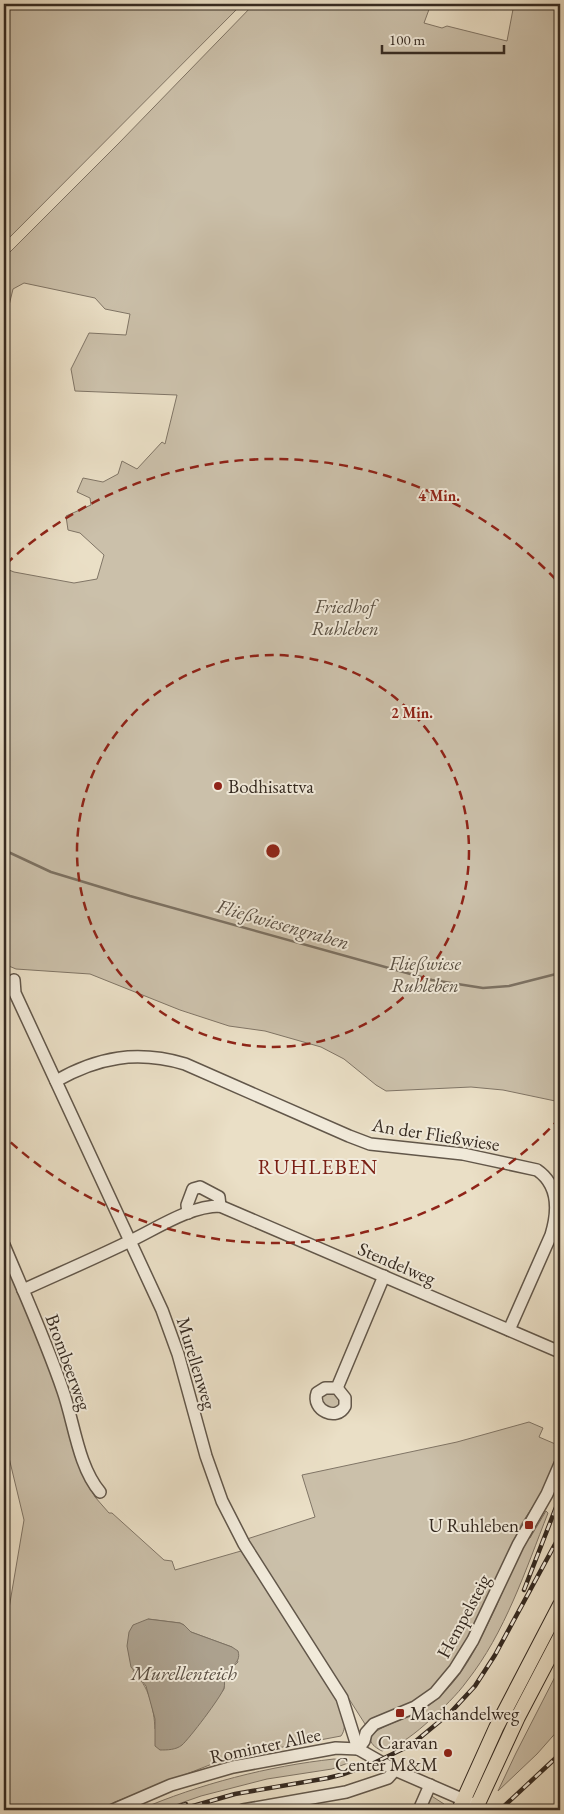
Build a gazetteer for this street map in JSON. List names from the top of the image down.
{
  "streets": {
    "street": [
      "An der Fließwiese",
      "Stendelweg",
      "Brombeerweg",
      "Murellenweg",
      "Hempelsteig",
      "Rominter Allee"
    ]
  },
  "crossings": [
    ["An der Fließwiese", "Stendelweg"],
    ["An der Fließwiese", "Murellenweg"],
    ["Murellenweg", "Hempelsteig"],
    ["Murellenweg", "Rominter Allee"],
    ["Hempelsteig", "Rominter Allee"]
  ],
  "districts": ["RUHLEBEN"],
  "water": ["Fließwiesengraben", "Murellenteich"],
  "parks": ["Friedhof Ruhleben", "Fließwiese Ruhleben"],
  "places": {
    "other": ["Bodhisattva", "Caravan Center M&M"],
    "transit": ["U Ruhleben", "Machandelweg"]
  },
  "scale_bar": "100 m",
  "rings": ["4 Min.", "2 Min."]
}
